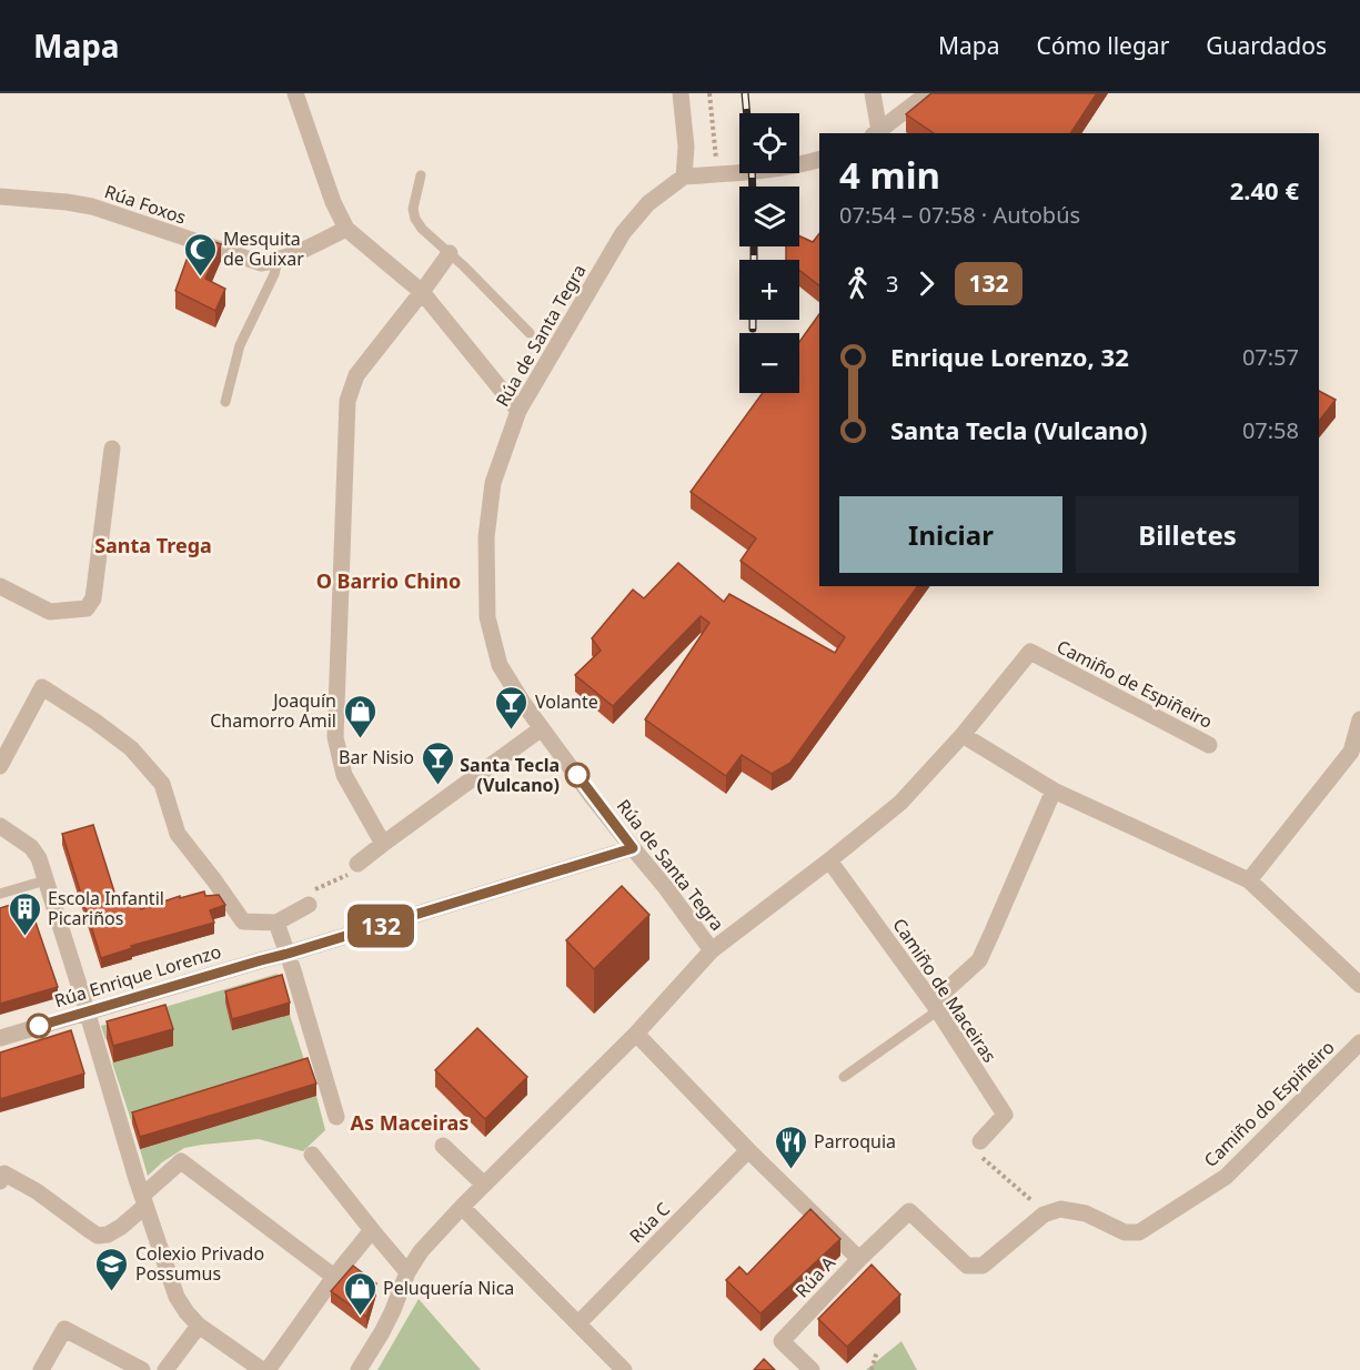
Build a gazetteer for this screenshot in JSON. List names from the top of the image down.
{
  "streets": {
    "street": [
      "Rúa Foxos",
      "Rúa de Santa Tegra",
      "Camiño de Espiñeiro",
      "Rúa Enrique Lorenzo",
      "Camiño de Maceiras",
      "Camiño do Espiñeiro",
      "Rúa C",
      "Rúa A"
    ]
  },
  "crossings": [
    ["Rúa de Santa Tegra", "Rúa Enrique Lorenzo"],
    ["Camiño do Espiñeiro", "Rúa A"]
  ],
  "districts": ["Santa Trega", "O Barrio Chino", "As Maceiras"],
  "places": {
    "mosque": ["Mesquita de Guixar"],
    "bar": ["Volante", "Bar Nisio"],
    "shop": ["Joaquín Chamorro Amil", "Peluquería Nica"],
    "other": ["Santa Tecla (Vulcano)"],
    "building": ["Escola Infantil Picariños"],
    "restaurant": ["Parroquia"],
    "school or university": ["Colexio Privado Possumus"]
  },
  "lines": ["bus line 132"],
  "page": {
    "header": "Mapa",
    "nav": ["Mapa", "Cómo llegar", "Guardados"],
    "on_map": "132",
    "map_buttons": ["+", "−"],
    "heading": ["4 min", "07:54 – 07:58 · Autobús", "2.40 €"],
    "legs": ["3", "132"],
    "list": [
      {
        "name": "Enrique Lorenzo, 32",
        "value": "07:57"
      },
      {
        "name": "Santa Tecla (Vulcano)",
        "value": "07:58"
      }
    ],
    "buttons": ["Iniciar", "Billetes"]
  }
}
